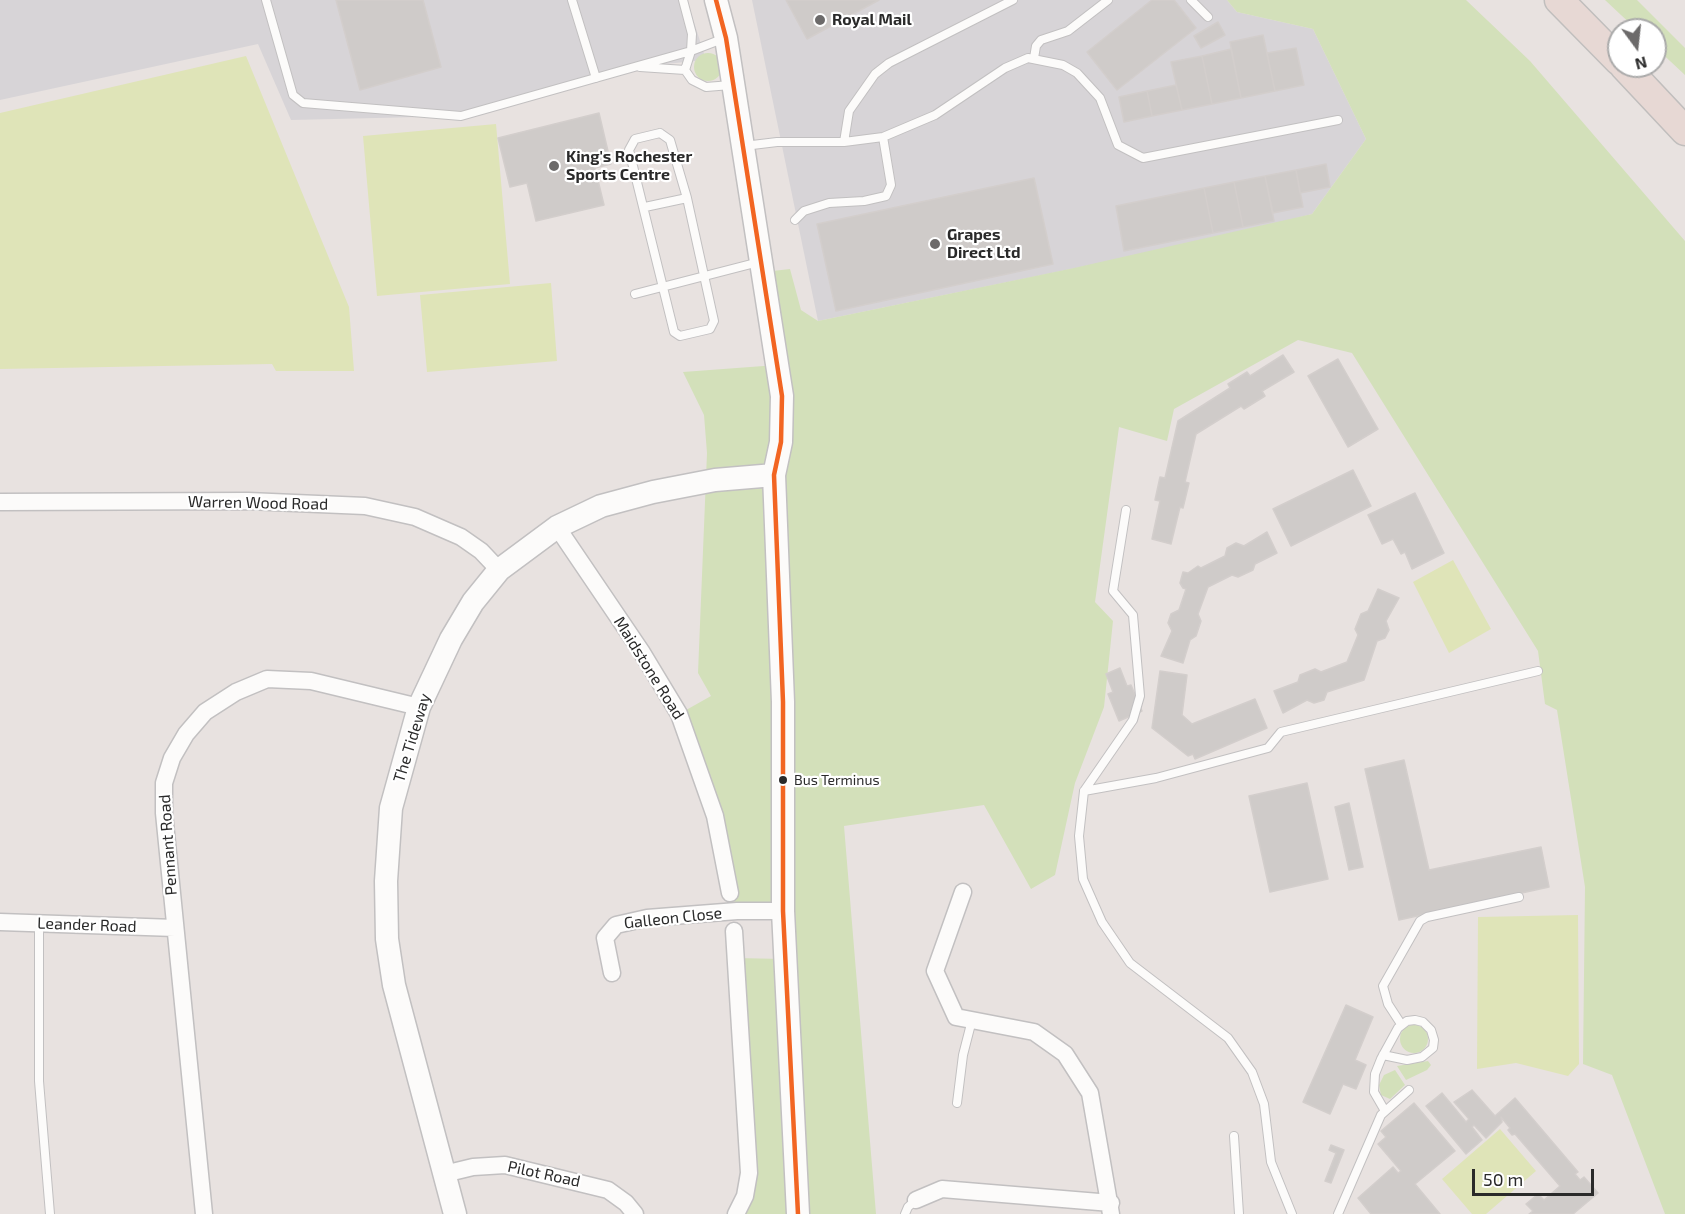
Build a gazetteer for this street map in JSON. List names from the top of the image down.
{
  "streets": {
    "main road": ["The Tideway"],
    "street": [
      "Warren Wood Road",
      "Maidstone Road",
      "Pennant Road",
      "Galleon Close",
      "Leander Road",
      "Pilot Road"
    ]
  },
  "crossings": [
    ["Warren Wood Road", "The Tideway"],
    ["Maidstone Road", "The Tideway"],
    ["The Tideway", "Pennant Road"],
    ["The Tideway", "Pilot Road"],
    ["Pennant Road", "Leander Road"]
  ],
  "places": [
    "Royal Mail",
    "King's Rochester Sports Centre",
    "Grapes Direct Ltd",
    "Bus Terminus"
  ],
  "scale_bar": "50 m",
  "north": "bottom"
}
